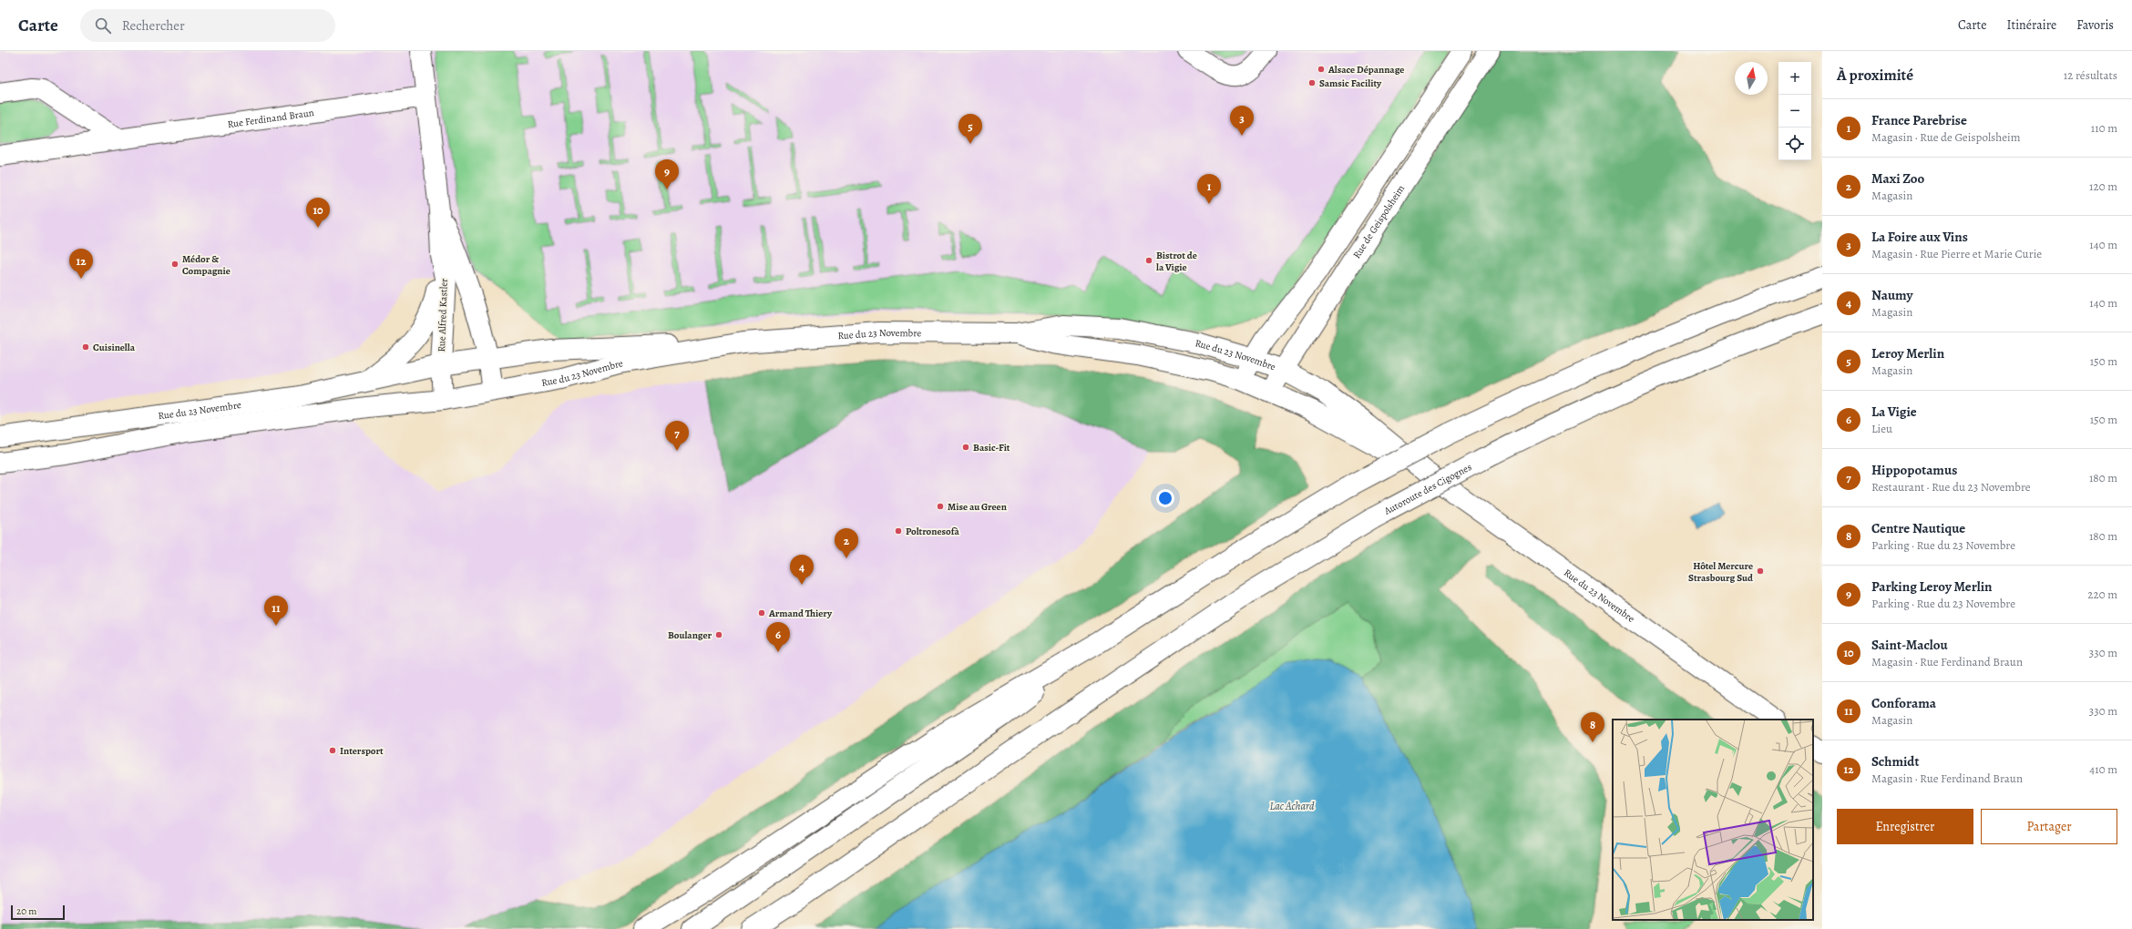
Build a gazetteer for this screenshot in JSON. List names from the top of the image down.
{
  "streets": {
    "main road": [
      "Rue Ferdinand Braun",
      "Rue de Geispolsheim",
      "Rue Alfred Kastler",
      "Rue du 23 Novembre",
      "Autoroute des Cigognes"
    ]
  },
  "crossings": [
    ["Rue Ferdinand Braun", "Rue Alfred Kastler"],
    ["Rue de Geispolsheim", "Rue du 23 Novembre"],
    ["Rue Alfred Kastler", "Rue du 23 Novembre"]
  ],
  "water": ["Lac Achard"],
  "places": [
    "Alsace Dépannage",
    "Samsic Facility",
    "Bistrot de la Vigie",
    "Médor & Compagnie",
    "Cuisinella",
    "Basic-Fit",
    "Mise au Green",
    "Poltronesofà",
    "Hôtel Mercure Strasbourg Sud",
    "Armand Thiery",
    "Boulanger",
    "Intersport"
  ],
  "scale_bar": "20 m",
  "north": "top",
  "page": {
    "header": "Carte",
    "search": "Rechercher",
    "nav": ["Carte", "Itinéraire", "Favoris"],
    "heading": ["À proximité", "12 résultats"],
    "map_buttons": ["+", "−"],
    "list": [
      {
        "mark": "1",
        "name": "France Parebrise",
        "note": "Magasin · Rue de Geispolsheim",
        "value": "110 m"
      },
      {
        "mark": "2",
        "name": "Maxi Zoo",
        "note": "Magasin",
        "value": "120 m"
      },
      {
        "mark": "3",
        "name": "La Foire aux Vins",
        "note": "Magasin · Rue Pierre et Marie Curie",
        "value": "140 m"
      },
      {
        "mark": "4",
        "name": "Naumy",
        "note": "Magasin",
        "value": "140 m"
      },
      {
        "mark": "5",
        "name": "Leroy Merlin",
        "note": "Magasin",
        "value": "150 m"
      },
      {
        "mark": "6",
        "name": "La Vigie",
        "note": "Lieu",
        "value": "150 m"
      },
      {
        "mark": "7",
        "name": "Hippopotamus",
        "note": "Restaurant · Rue du 23 Novembre",
        "value": "180 m"
      },
      {
        "mark": "8",
        "name": "Centre Nautique",
        "note": "Parking · Rue du 23 Novembre",
        "value": "180 m"
      },
      {
        "mark": "9",
        "name": "Parking Leroy Merlin",
        "note": "Parking · Rue du 23 Novembre",
        "value": "220 m"
      },
      {
        "mark": "10",
        "name": "Saint-Maclou",
        "note": "Magasin · Rue Ferdinand Braun",
        "value": "330 m"
      },
      {
        "mark": "11",
        "name": "Conforama",
        "note": "Magasin",
        "value": "330 m"
      },
      {
        "mark": "12",
        "name": "Schmidt",
        "note": "Magasin · Rue Ferdinand Braun",
        "value": "410 m"
      }
    ],
    "pins": [
      "3",
      "5",
      "9",
      "1",
      "10",
      "12",
      "7",
      "2",
      "4",
      "11",
      "6",
      "8"
    ],
    "buttons": ["Enregistrer", "Partager"],
    "scale": "20 m"
  }
}
